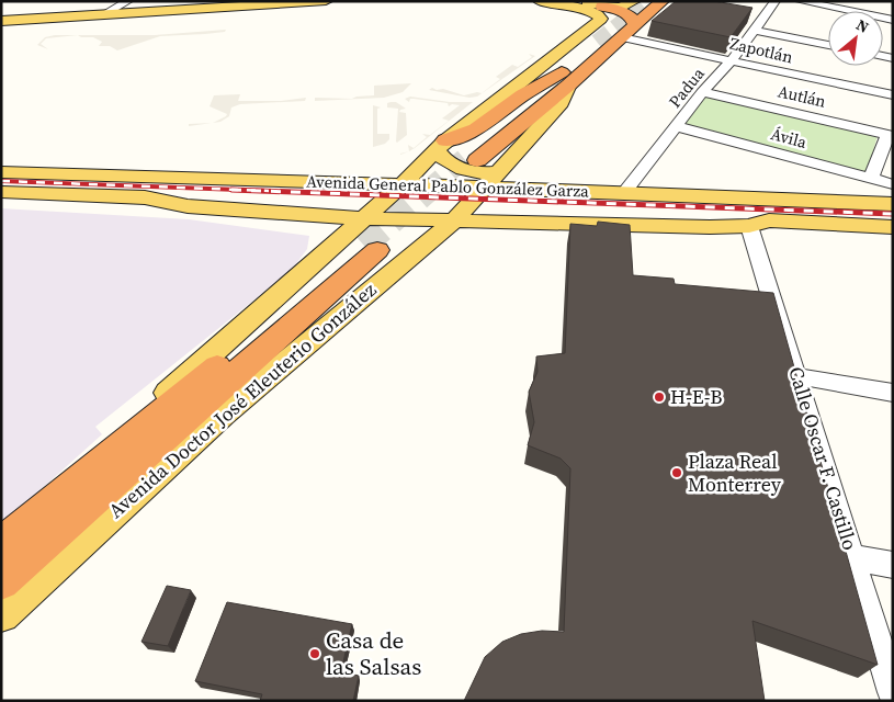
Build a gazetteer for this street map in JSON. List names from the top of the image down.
{
  "streets": {
    "highway": ["Avenida Doctor José Eleuterio González"],
    "main road": ["Avenida General Pablo González Garza"],
    "street": [
      "Zapotlán",
      "Padua",
      "Autlán",
      "Ávila",
      "Calle Oscar F. Castillo"
    ]
  },
  "crossings": [
    ["Zapotlán", "Padua"],
    ["Padua", "Autlán"],
    ["Padua", "Ávila"],
    ["Padua", "Avenida General Pablo González Garza"],
    ["Avenida General Pablo González Garza", "Avenida Doctor José Eleuterio González"],
    ["Avenida General Pablo González Garza", "Calle Oscar F. Castillo"]
  ],
  "places": ["H-E-B", "Plaza Real Monterrey", "Casa de las Salsas"],
  "north": "top right"
}
